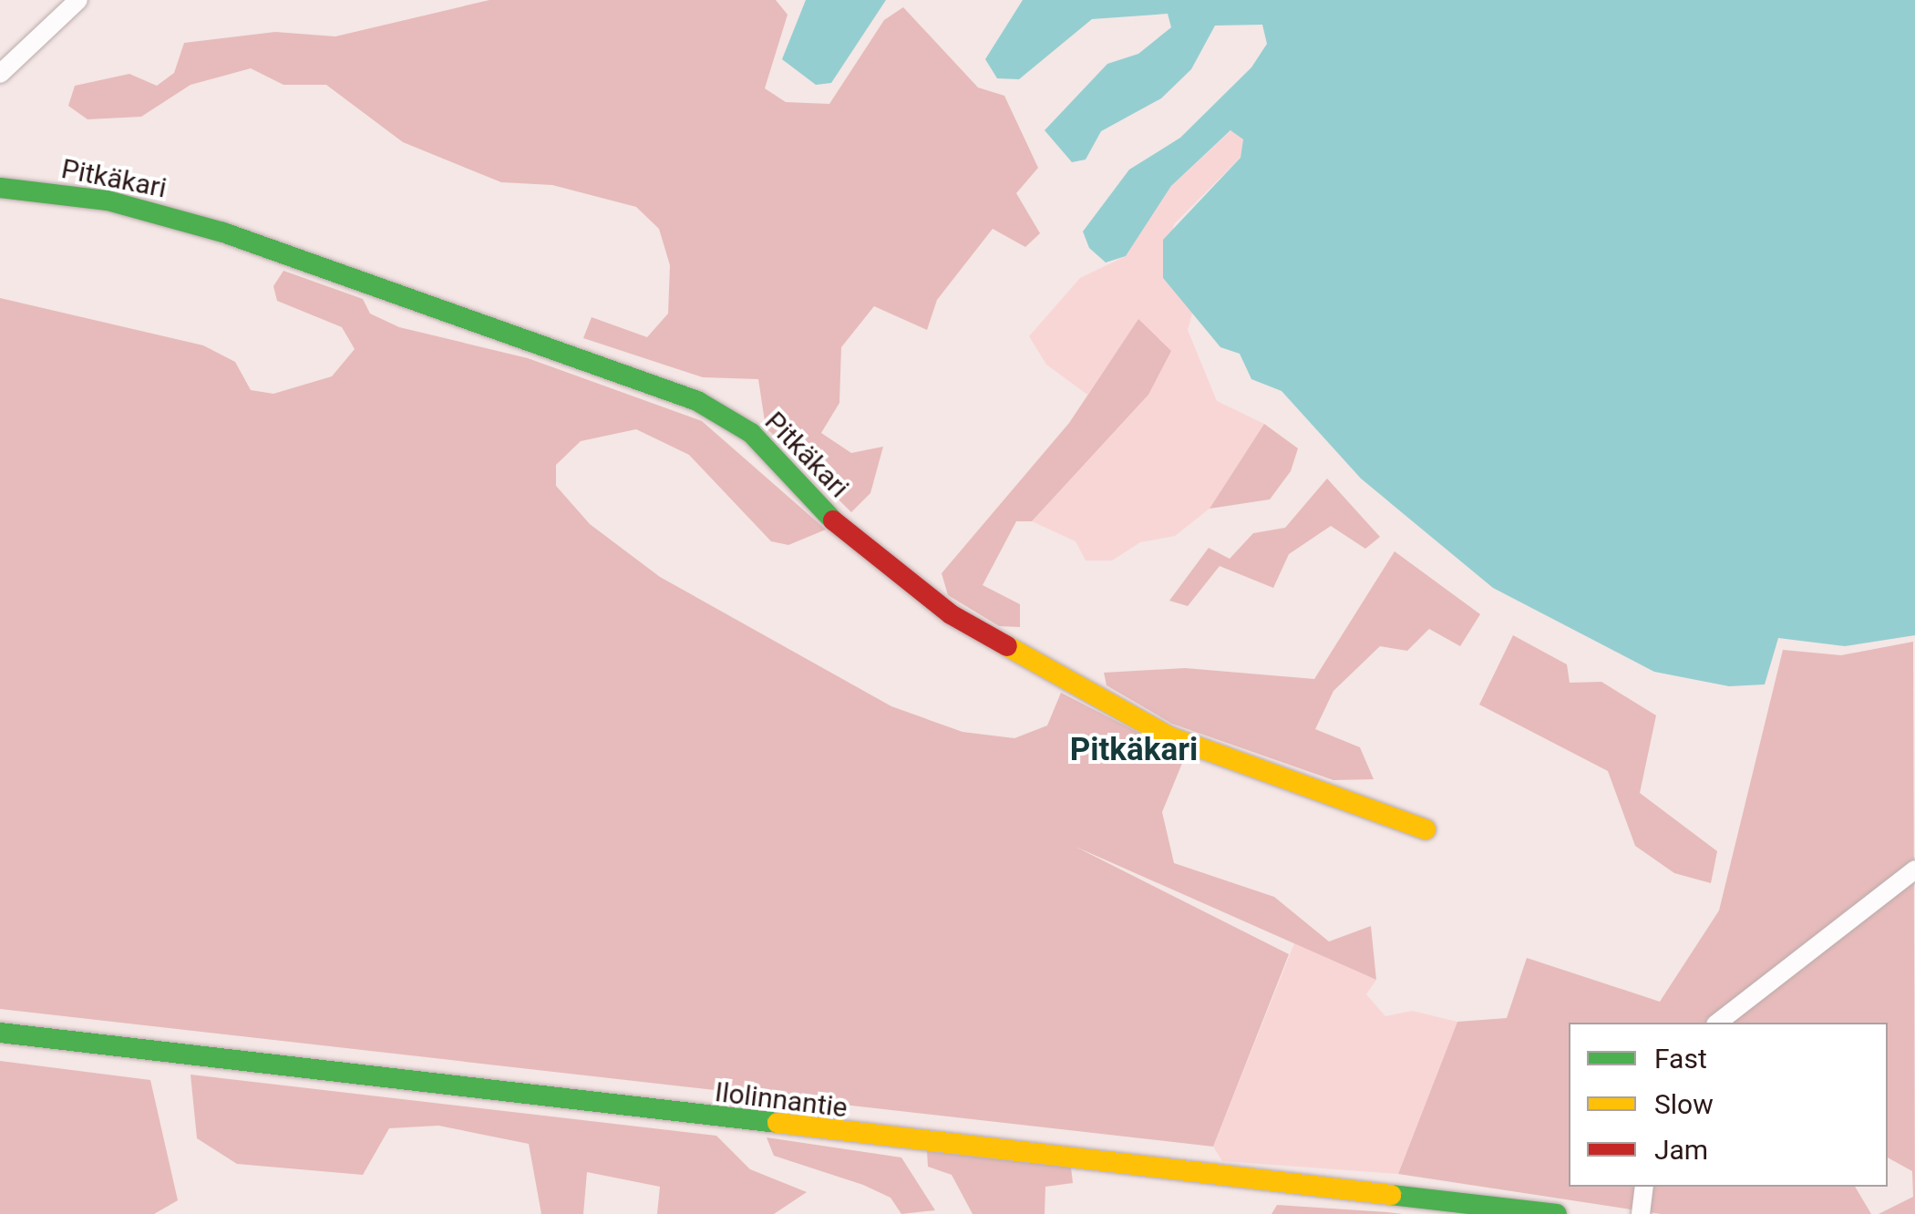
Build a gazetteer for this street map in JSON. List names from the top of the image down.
{
  "streets": {
    "street": ["Pitkäkari", "Ilolinnantie"]
  },
  "districts": ["Pitkäkari"],
  "legend": ["Fast", "Slow", "Jam"]
}
